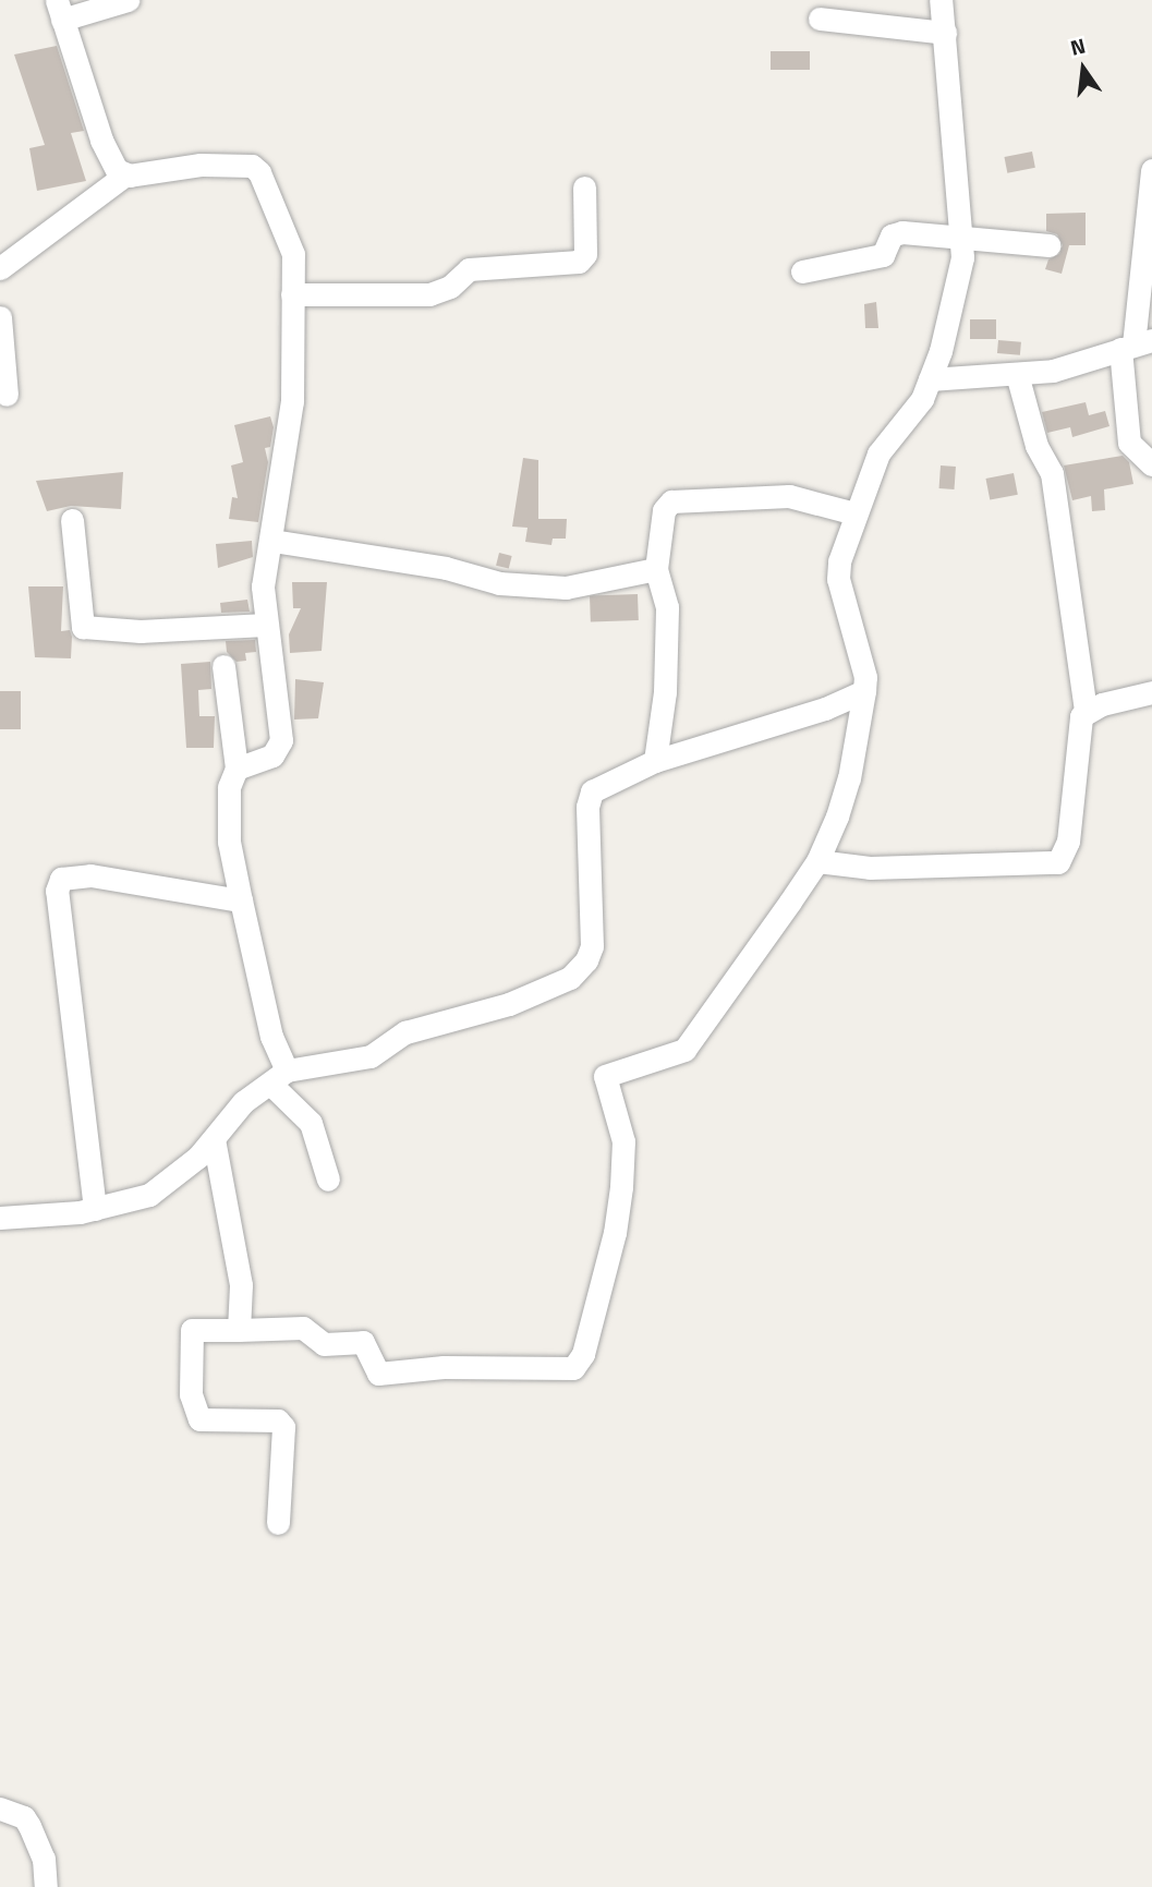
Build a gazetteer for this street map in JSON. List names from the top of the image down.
{
  "north": "top"
}
